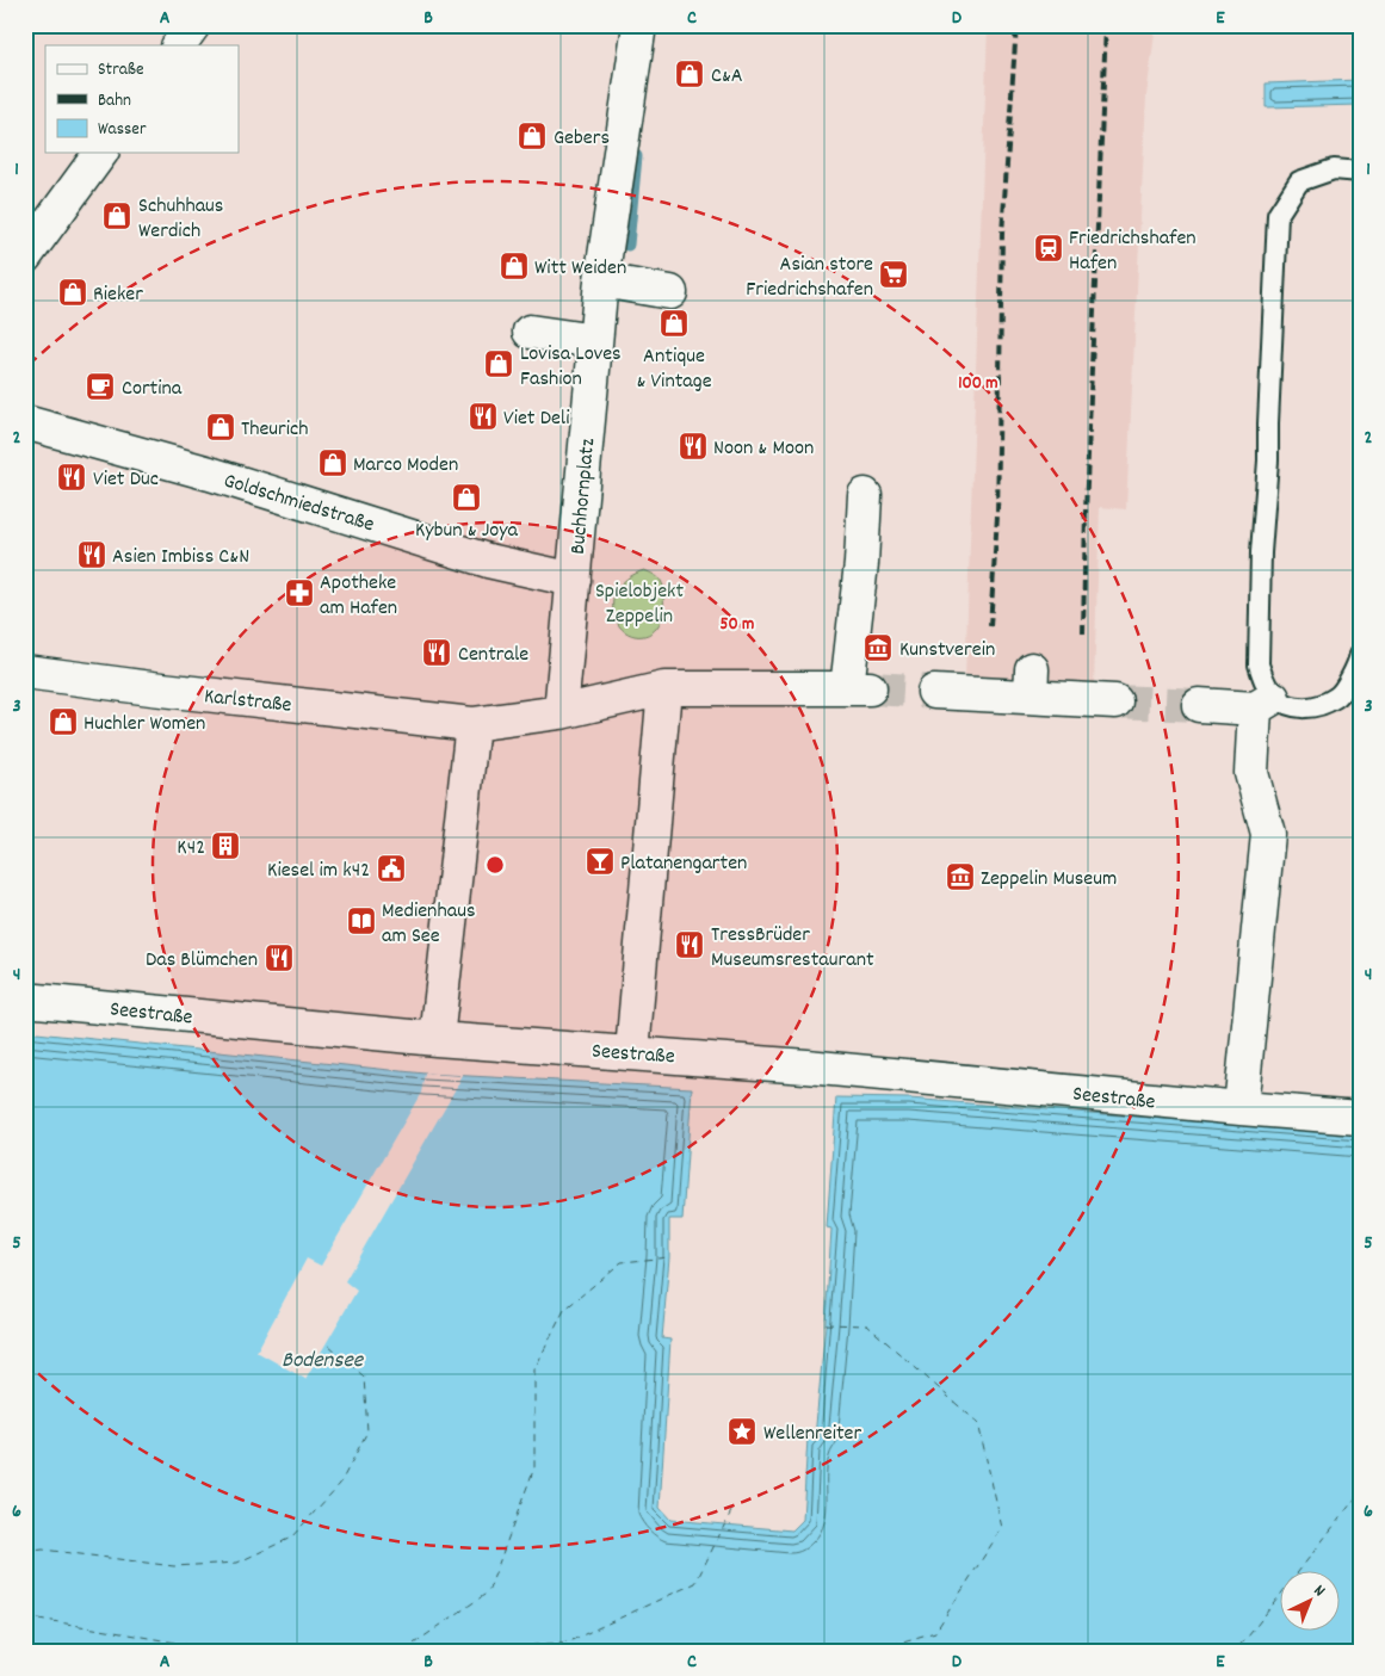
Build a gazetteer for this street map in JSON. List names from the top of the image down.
{
  "streets": {
    "street": [
      "Buchhornplatz",
      "Goldschmiedstraße",
      "Karlstraße",
      "Seestraße"
    ]
  },
  "crossings": [
    ["Buchhornplatz", "Goldschmiedstraße"]
  ],
  "water": ["Bodensee"],
  "parks": ["Spielobjekt Zeppelin"],
  "places": {
    "shop": [
      "C&A",
      "Gebers",
      "Schuhhaus Werdich",
      "Witt Weiden",
      "Rieker",
      "Antique & Vintage",
      "Lovisa Loves Fashion",
      "Theurich",
      "Marco Moden",
      "Kybun & Joya",
      "Huchler Women"
    ],
    "station": ["Friedrichshafen Hafen"],
    "supermarket": ["Asian store Friedrichshafen"],
    "cafe": ["Cortina"],
    "restaurant": [
      "Viet Deli",
      "Noon & Moon",
      "Viet Duc",
      "Asien Imbiss C&N",
      "Centrale",
      "TressBrüder Museumsrestaurant",
      "Das Blümchen"
    ],
    "pharmacy": ["Apotheke am Hafen"],
    "museum": ["Kunstverein", "Zeppelin Museum"],
    "building": ["K42"],
    "bar": ["Platanengarten"],
    "public building": ["Kiesel im k42"],
    "library": ["Medienhaus am See"],
    "place": ["Wellenreiter"]
  },
  "legend": ["Straße", "Bahn", "Wasser"],
  "north": "top right",
  "grid": {
    "columns": [
      "A",
      "B",
      "C",
      "D",
      "E"
    ],
    "rows": [
      "1",
      "2",
      "3",
      "4",
      "5",
      "6"
    ]
  },
  "rings": ["100 m", "50 m"]
}
